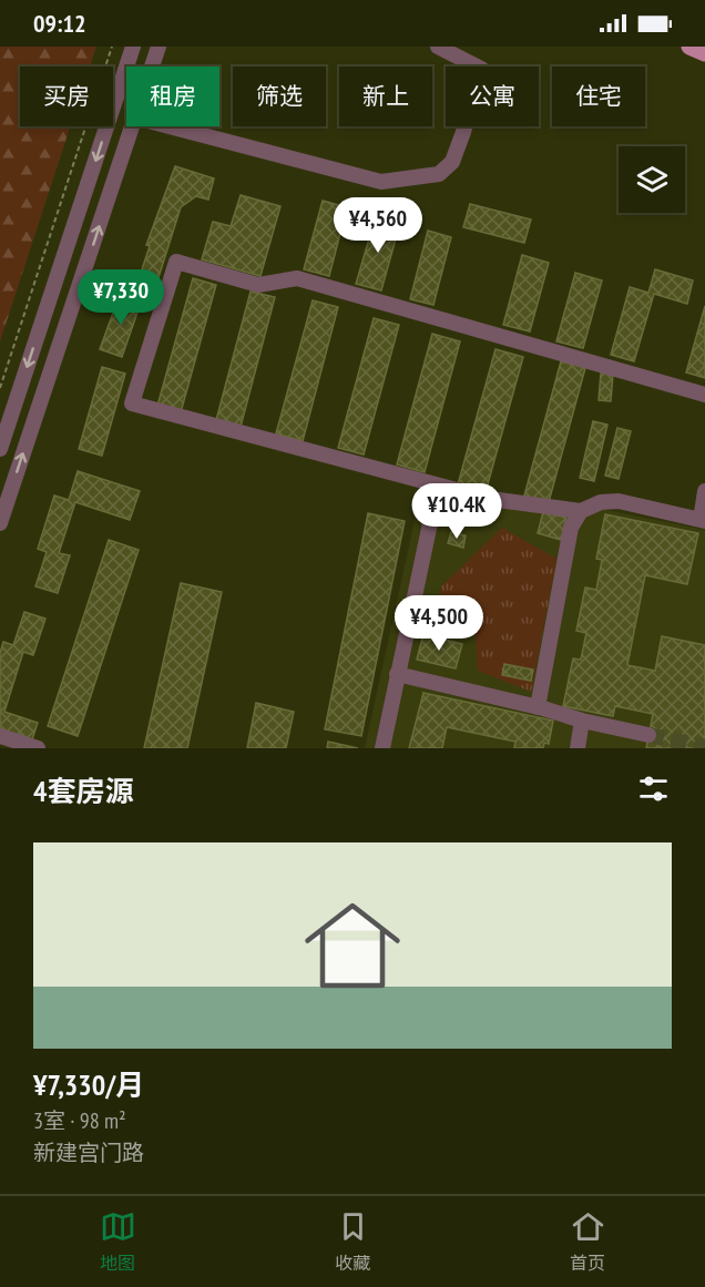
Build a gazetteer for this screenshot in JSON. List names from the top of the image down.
{
  "page": {
    "status": "09:12",
    "chip": [
      "买房",
      "租房",
      "筛选",
      "新上",
      "公寓",
      "住宅"
    ],
    "price": [
      "¥4,560",
      "¥7,330",
      "¥10.4K",
      "¥4,500"
    ],
    "heading": "4套房源",
    "list": [
      {
        "name": "¥7,330/月",
        "note": "3室 · 98 m² · 新建宫门路"
      }
    ],
    "tabs": ["地图", "收藏", "首页"]
  }
}
